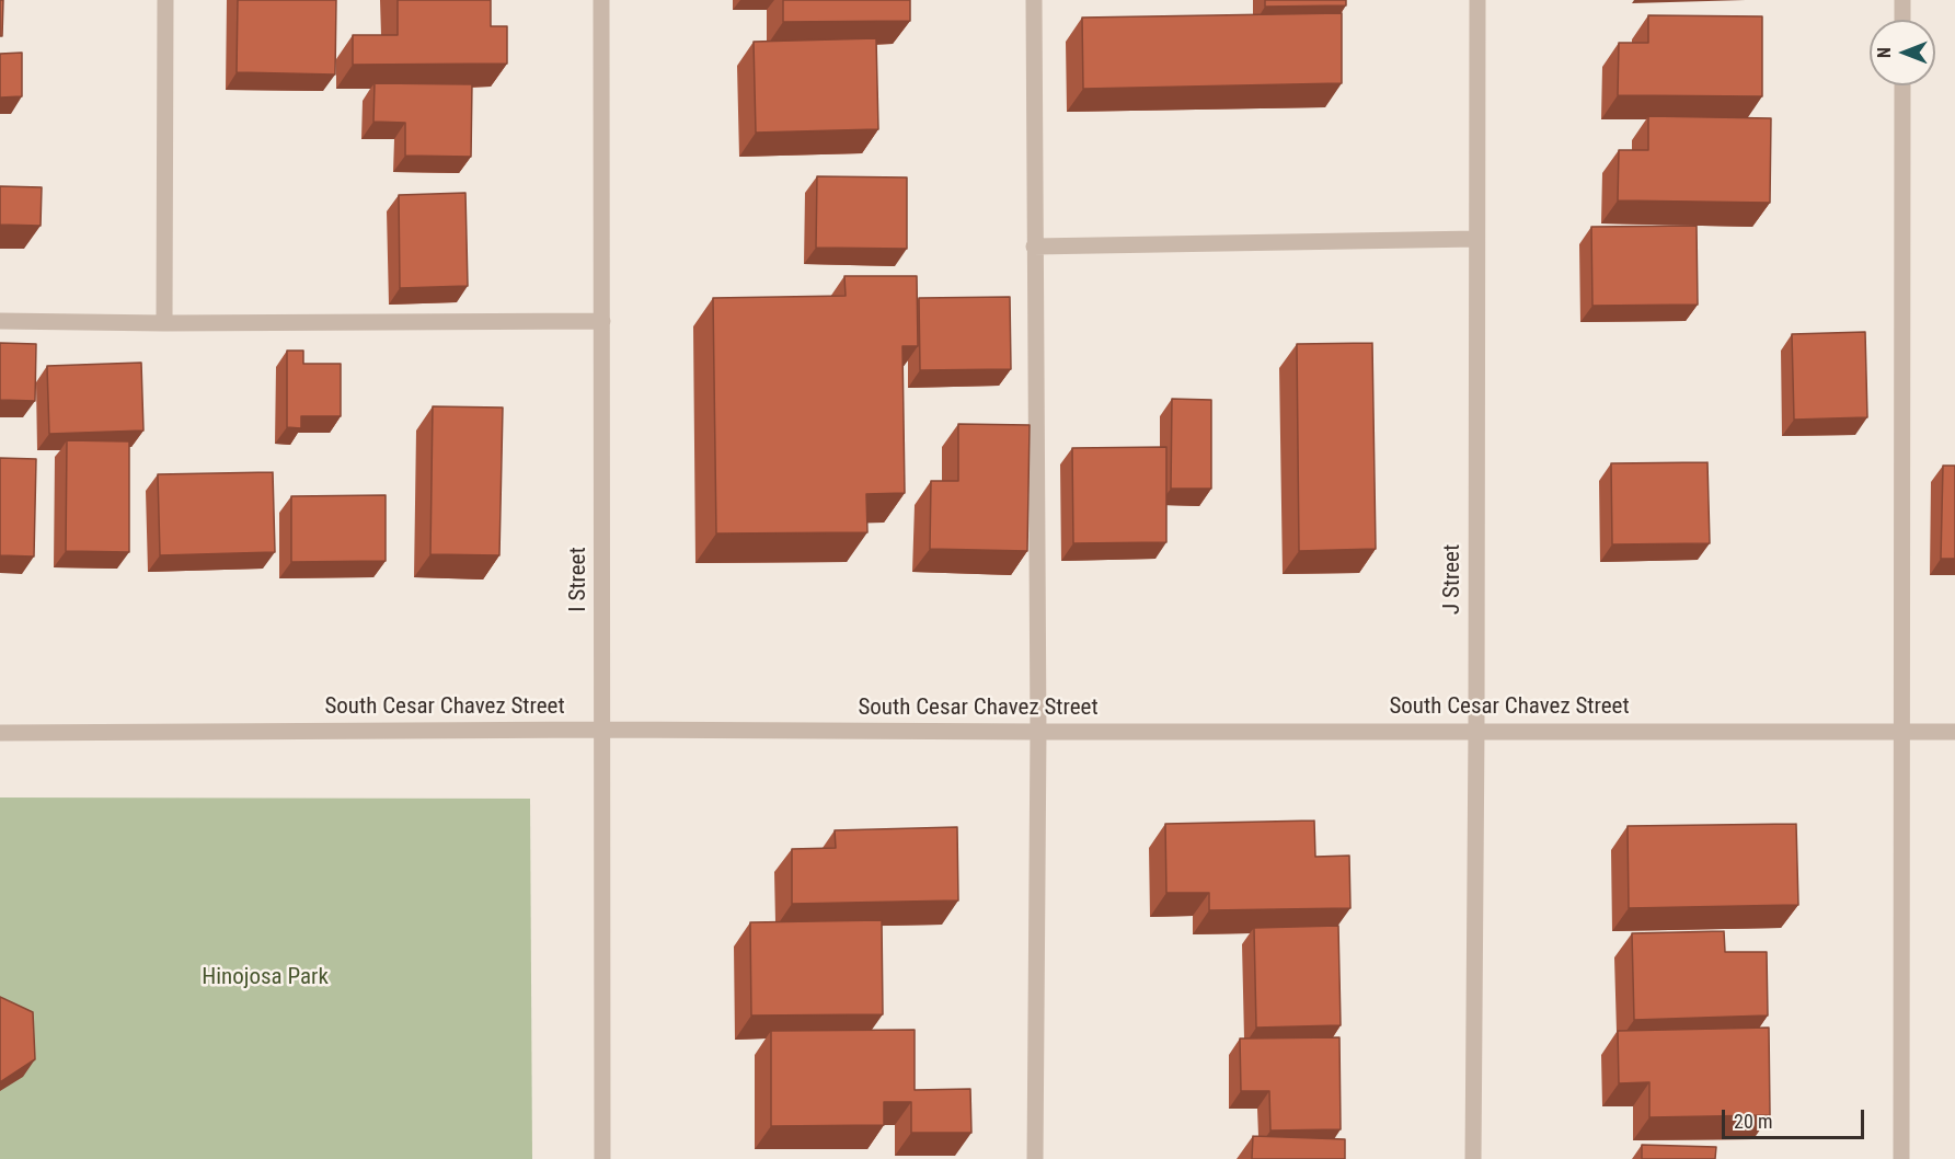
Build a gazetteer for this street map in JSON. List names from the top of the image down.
{
  "streets": {
    "street": ["I Street", "J Street", "South Cesar Chavez Street"]
  },
  "crossings": [
    ["I Street", "South Cesar Chavez Street"],
    ["J Street", "South Cesar Chavez Street"]
  ],
  "parks": ["Hinojosa Park"],
  "scale_bar": "20 m",
  "north": "left"
}
